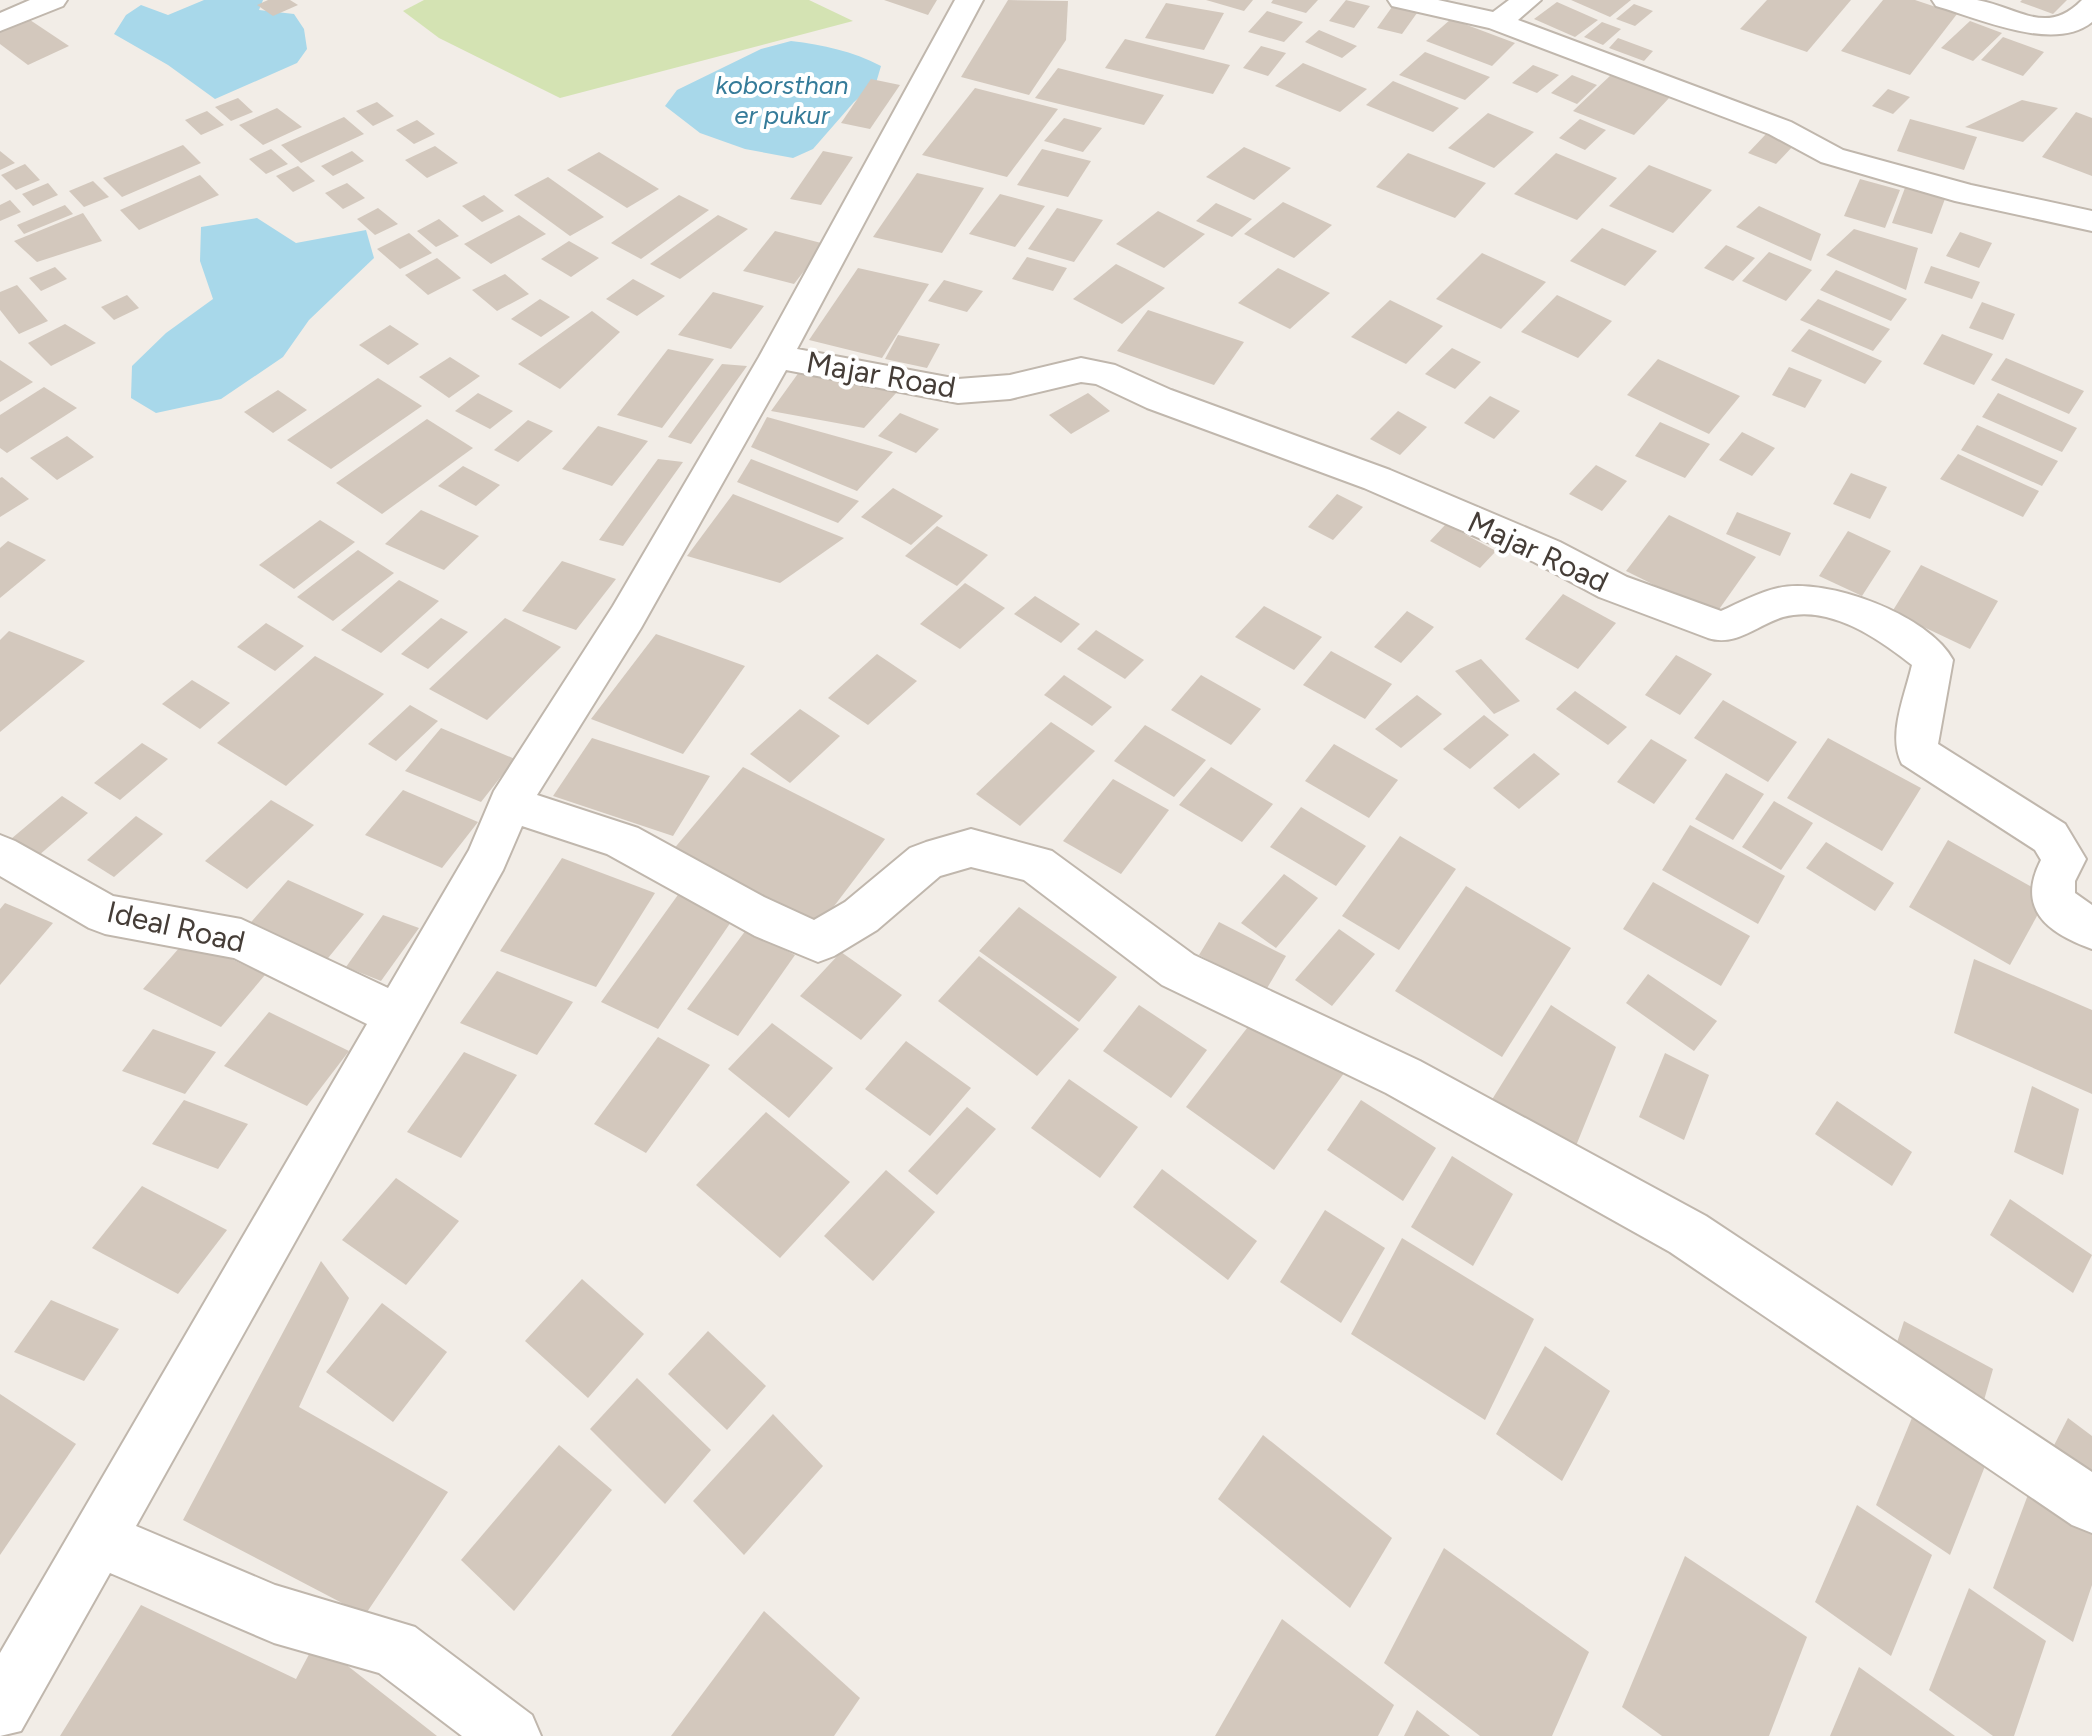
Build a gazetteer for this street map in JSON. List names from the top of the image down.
{
  "streets": {
    "street": ["Majar Road", "Ideal Road"]
  },
  "water": ["koborsthan er pukur"]
}
